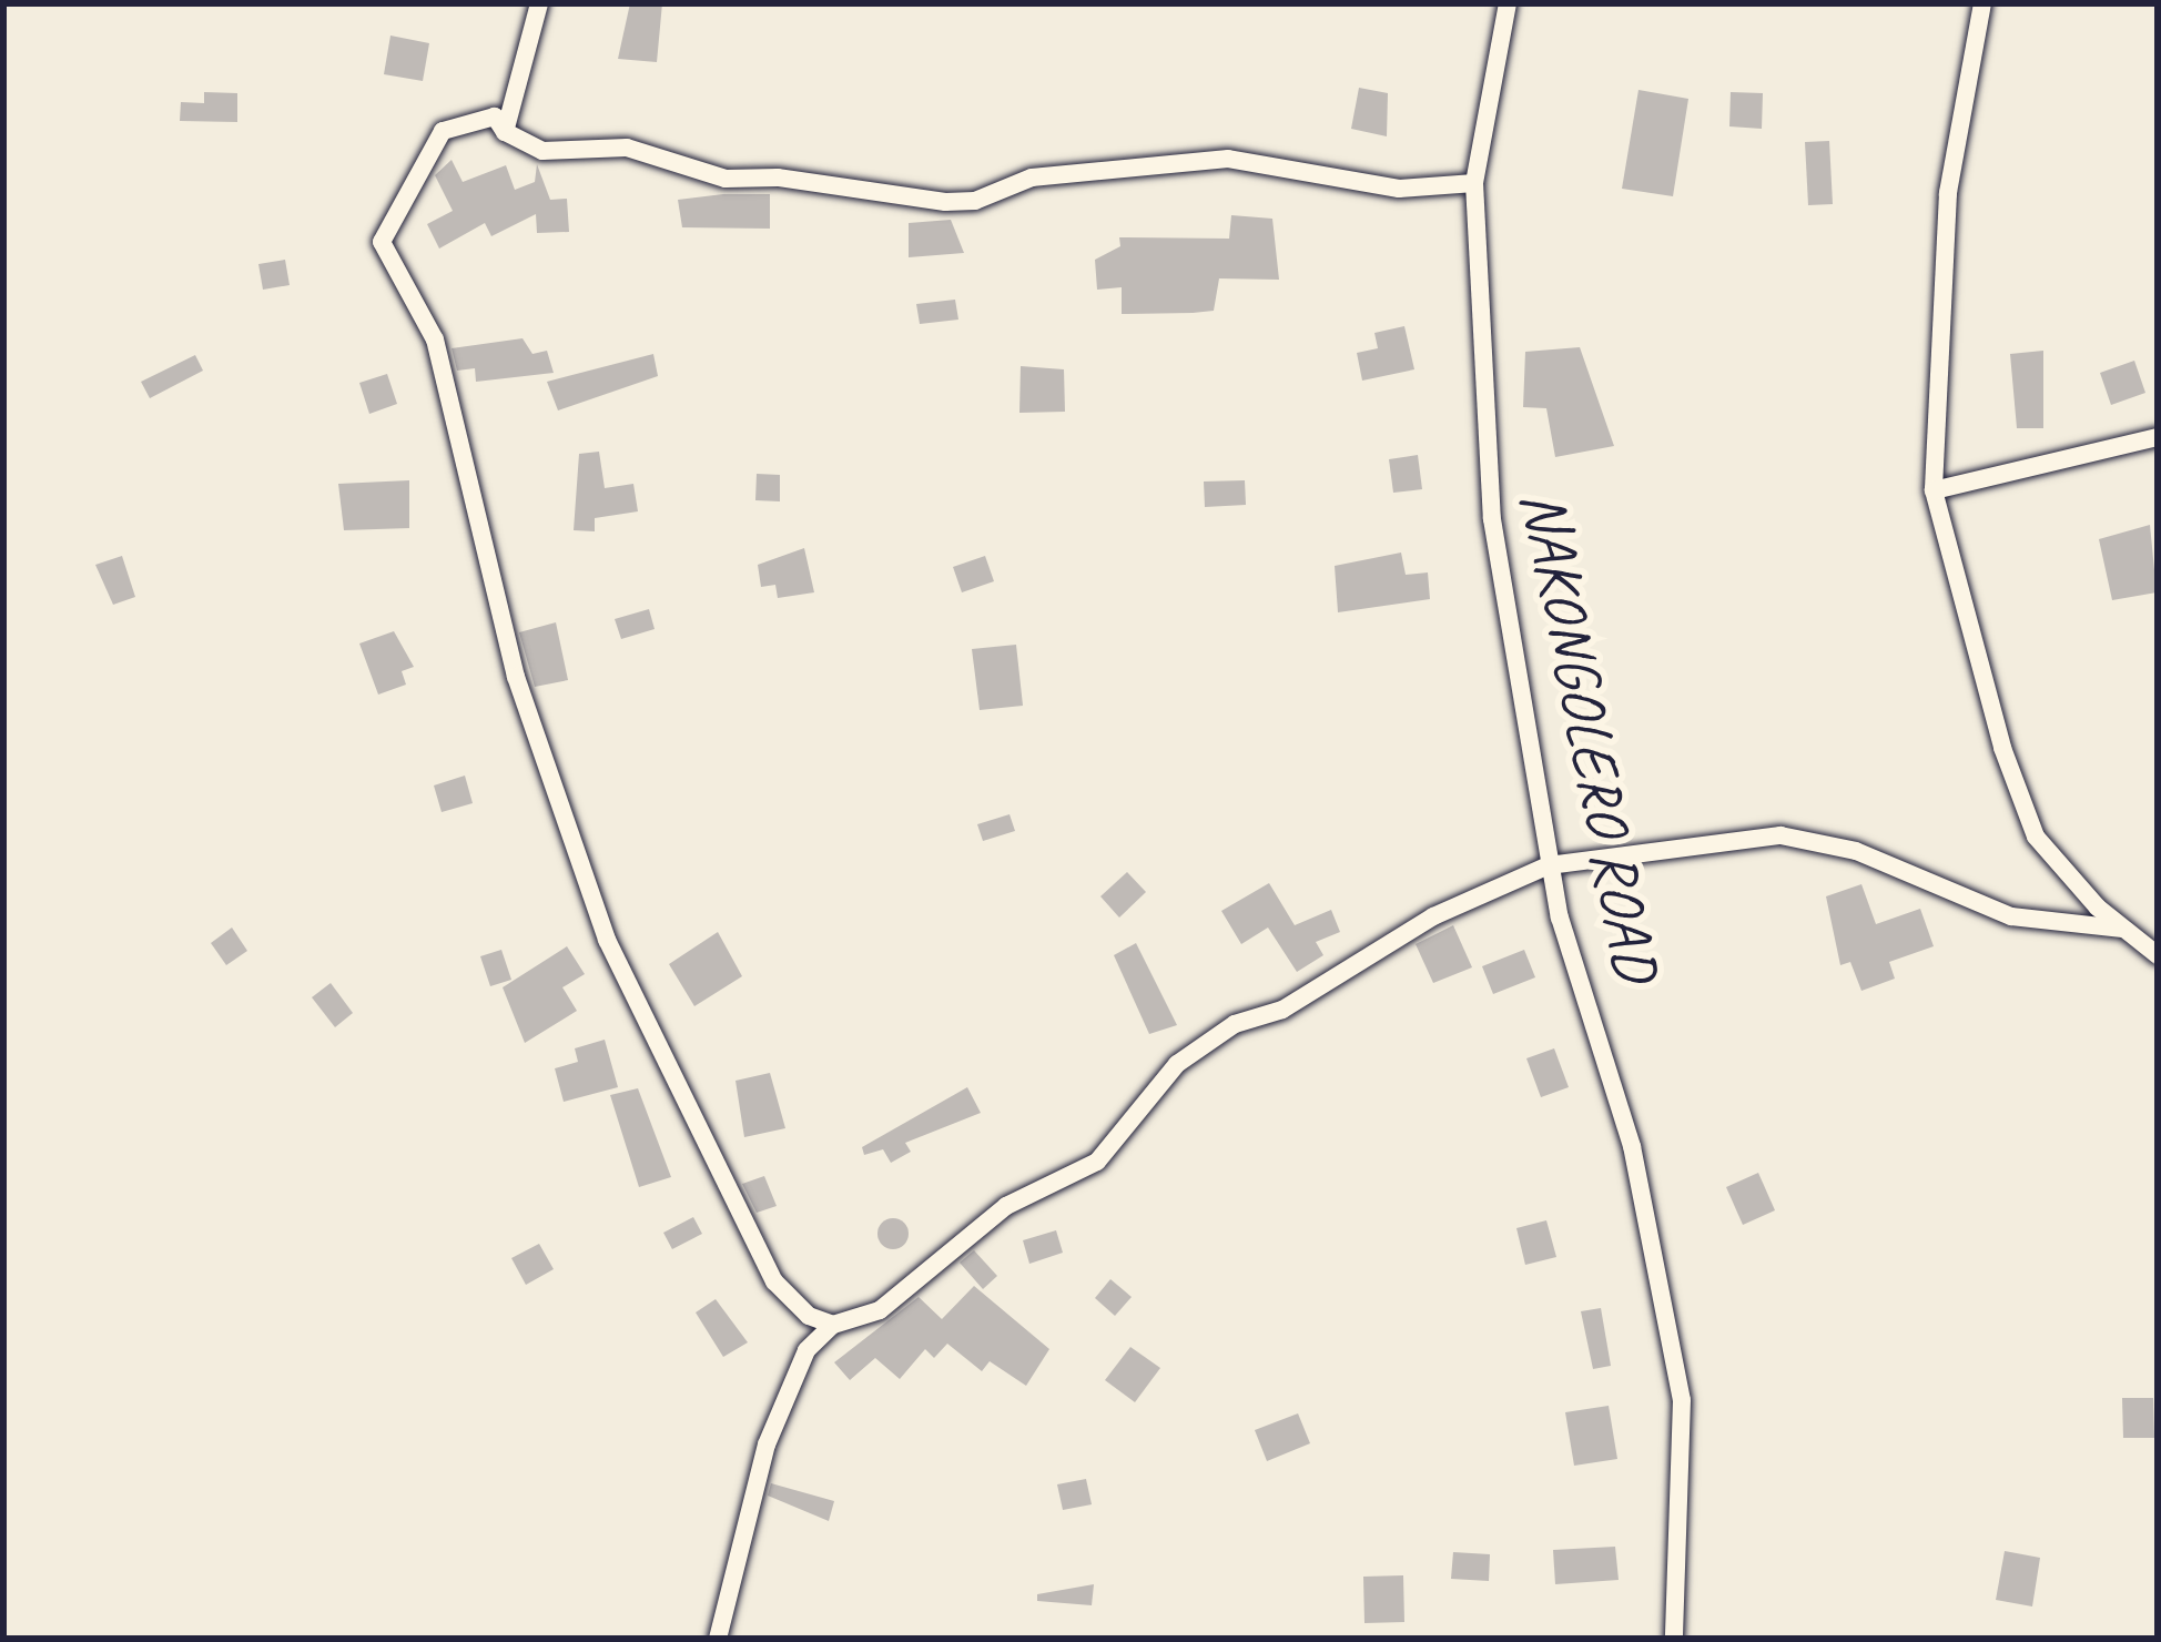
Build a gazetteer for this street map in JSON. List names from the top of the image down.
{
  "streets": {
    "street": ["NAKONGOLERO ROAD"]
  }
}
